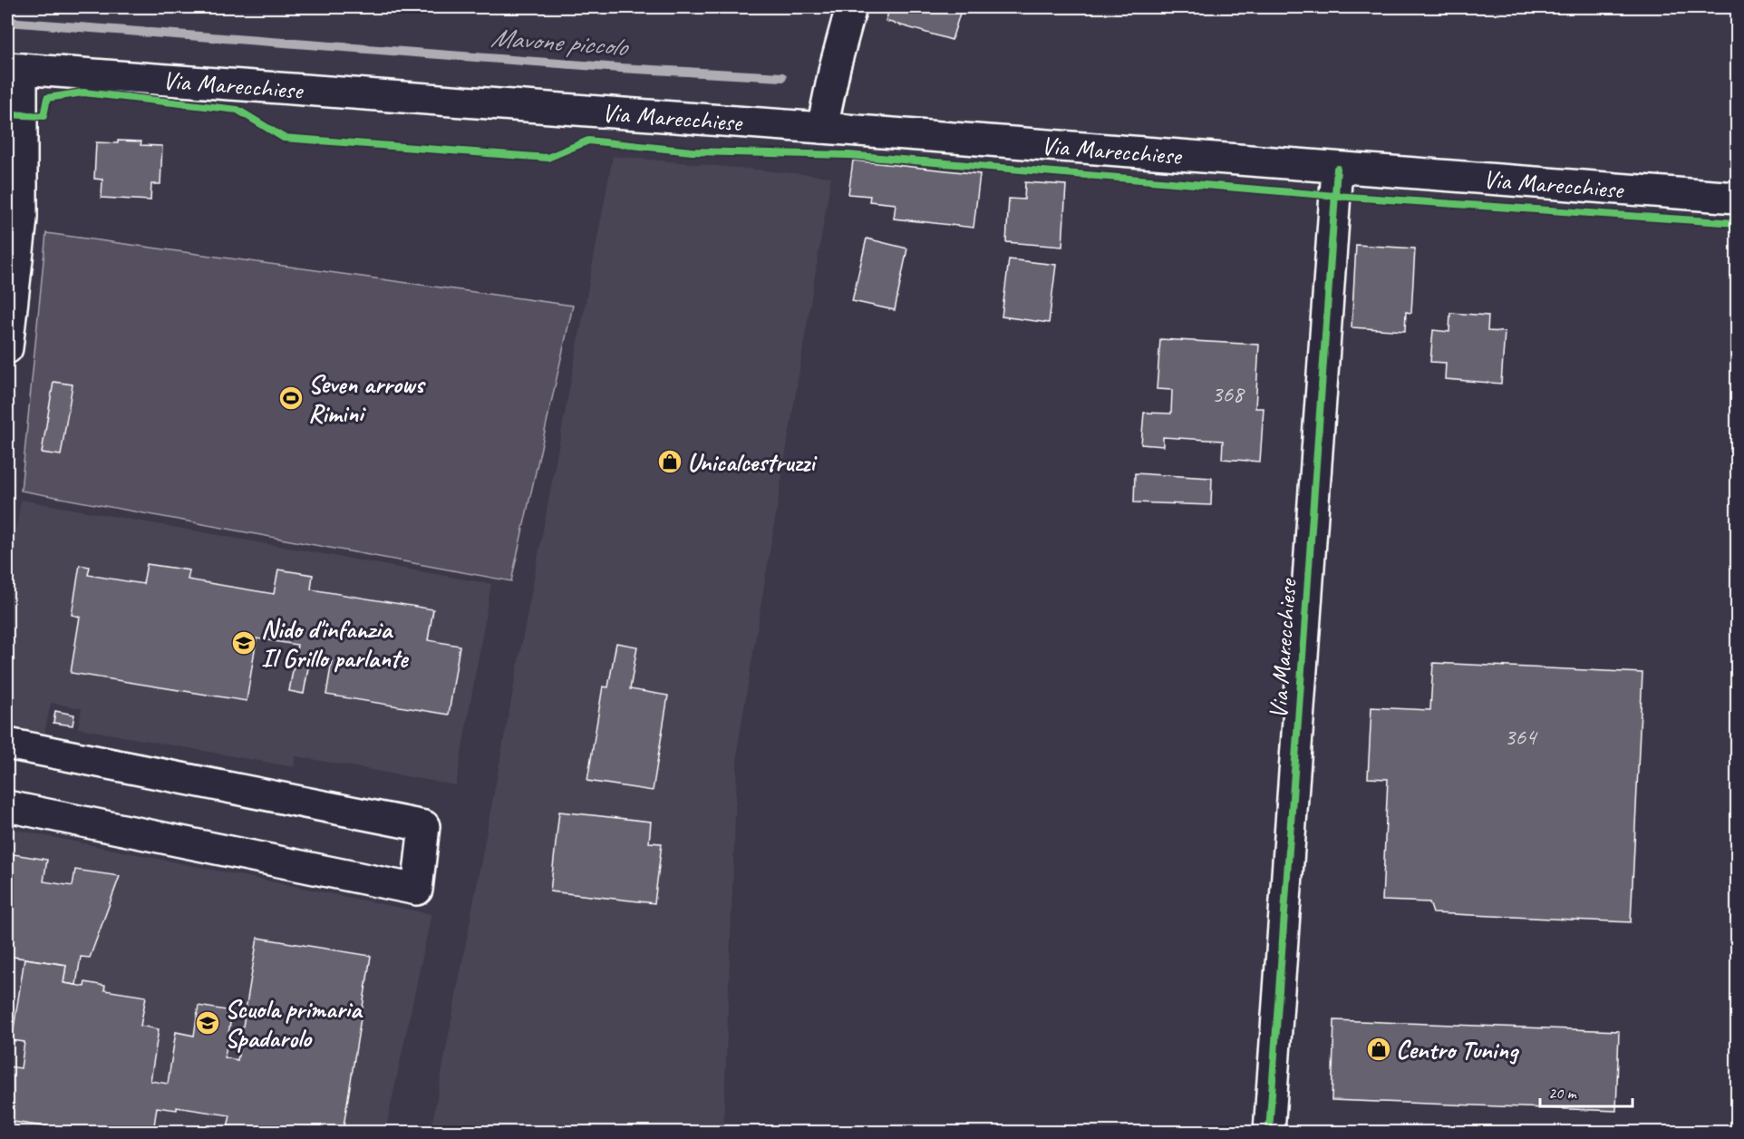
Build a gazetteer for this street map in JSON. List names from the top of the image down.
{
  "streets": {
    "street": ["Via Marecchiese"]
  },
  "water": ["Mavone piccolo"],
  "places": {
    "sports": ["Seven arrows Rimini"],
    "shop": ["Unicalcestruzzi", "Centro Tuning"],
    "school or university": ["Nido d'infanzia Il Grillo parlante", "Scuola primaria Spadarolo"]
  },
  "house_numbers": ["368", "364"],
  "scale_bar": "20 m"
}
